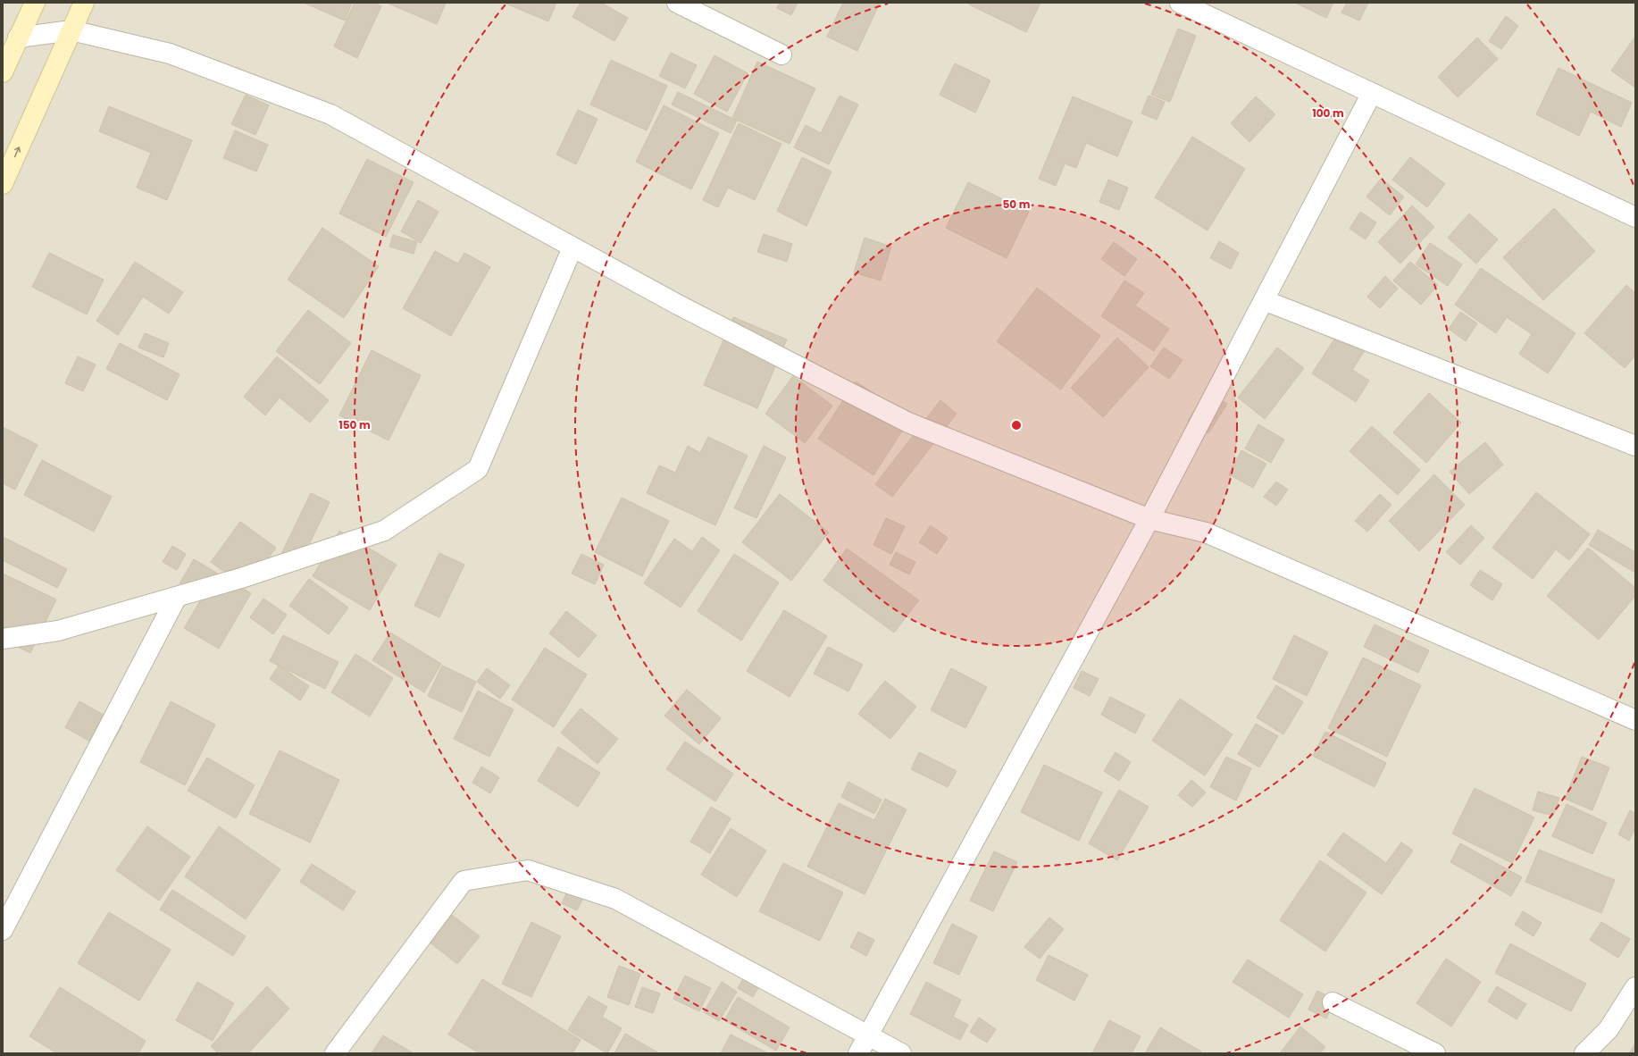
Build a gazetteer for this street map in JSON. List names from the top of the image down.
{
  "rings": ["100 m", "50 m", "150 m"]
}
